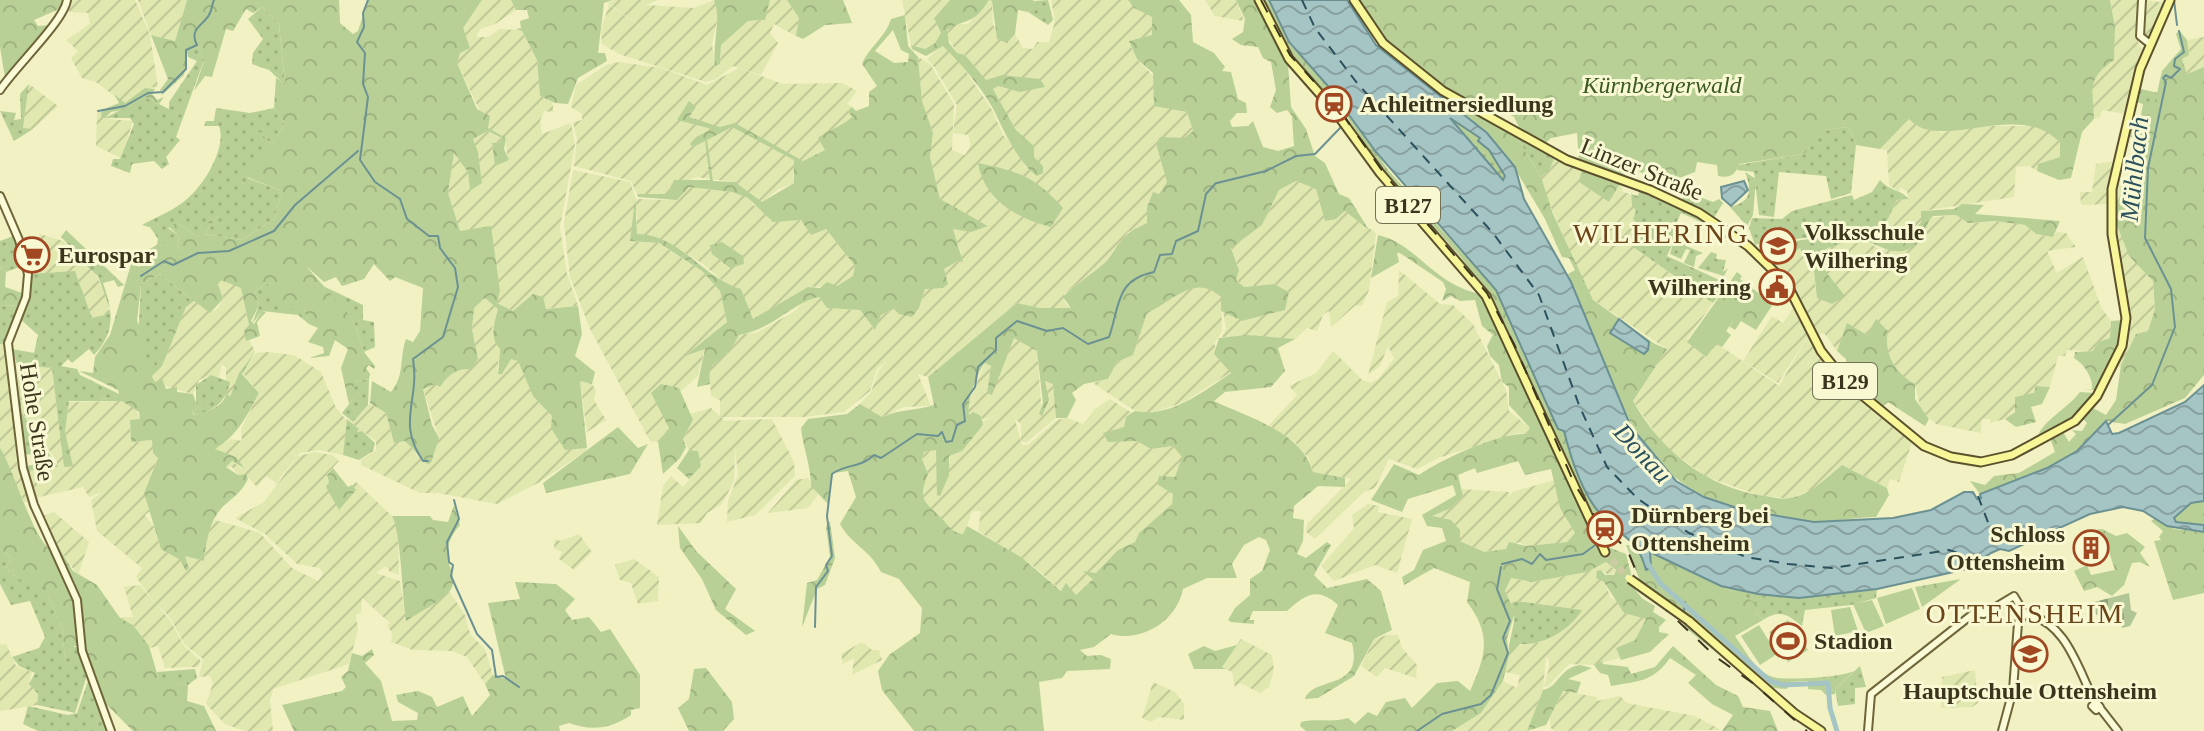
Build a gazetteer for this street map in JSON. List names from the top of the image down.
{
  "streets": {
    "main road": [
      "Linzer Straße",
      "B127",
      "B129",
      "Hohe Straße"
    ]
  },
  "districts": ["WILHERING", "OTTENSHEIM"],
  "water": ["Mühlbach", "Donau"],
  "parks": ["Kürnbergerwald"],
  "places": {
    "station": ["Achleitnersiedlung", "Dürnberg bei Ottensheim"],
    "school or university": ["Volksschule Wilhering", "Hauptschule Ottensheim"],
    "supermarket": ["Eurospar"],
    "public building": ["Wilhering"],
    "building": ["Schloss Ottensheim"],
    "sports": ["Stadion"]
  }
}
